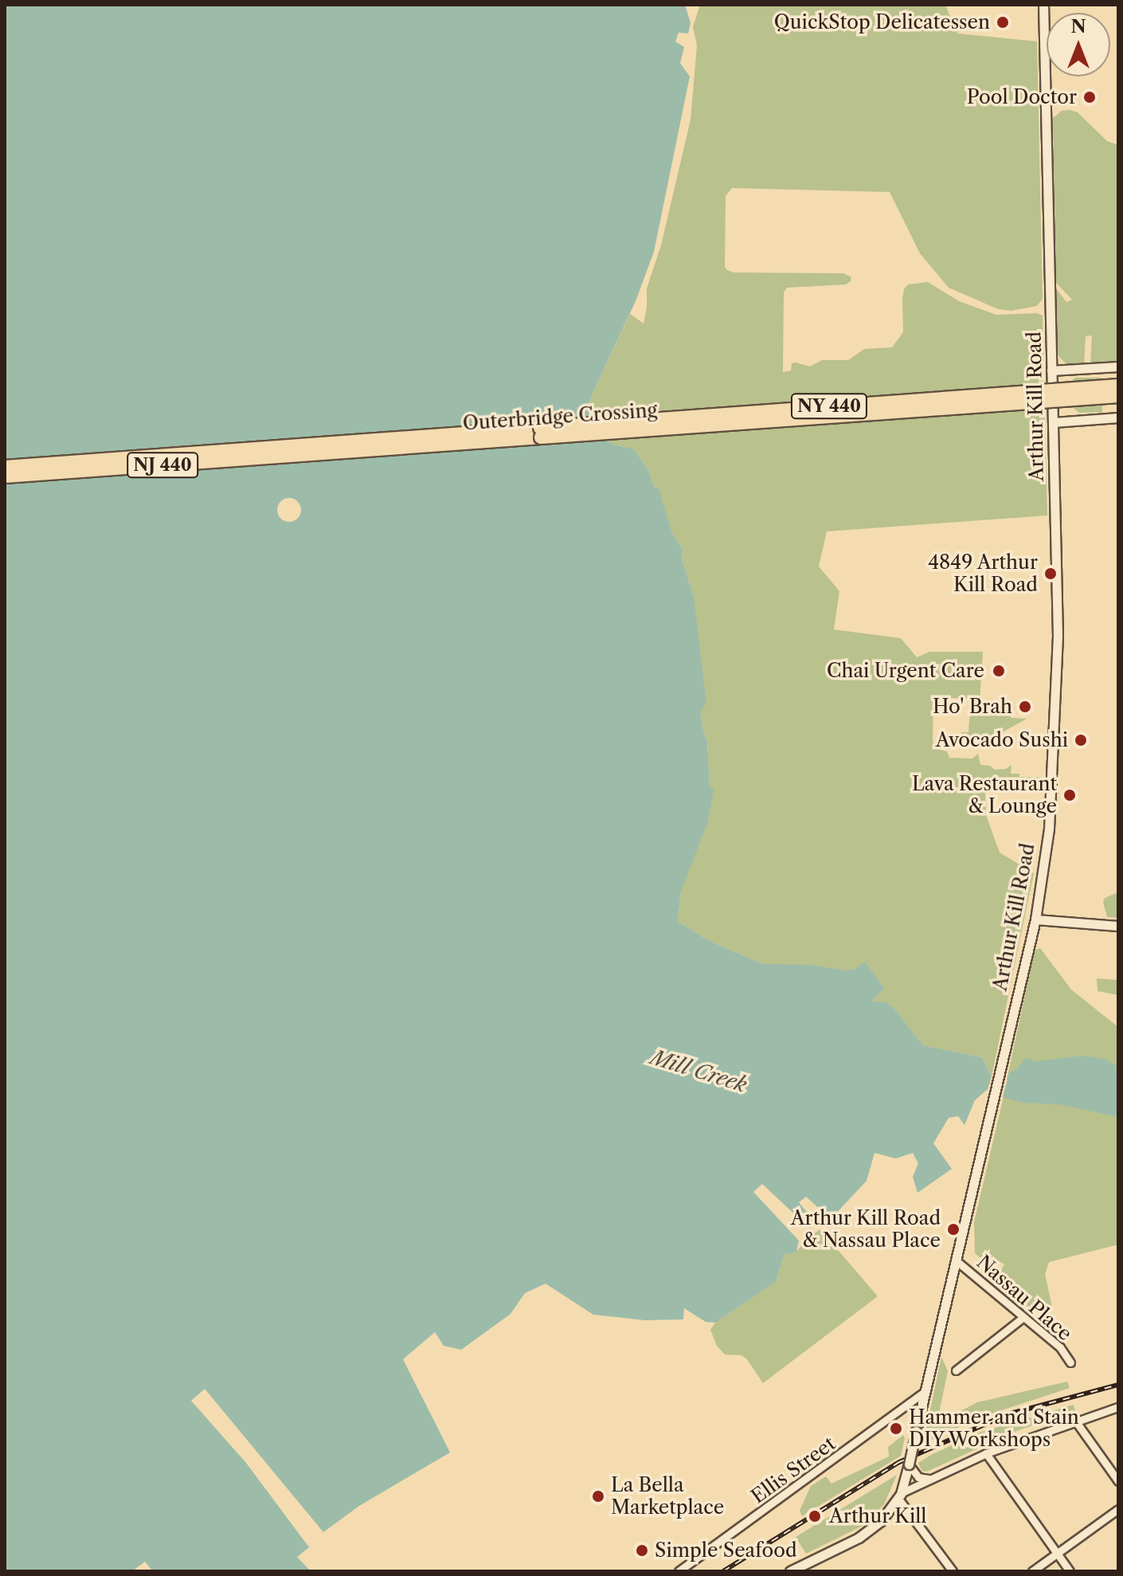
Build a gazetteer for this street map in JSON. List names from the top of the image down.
{
  "streets": {
    "highway": ["NY 440", "Outerbridge Crossing", "NJ 440"],
    "street": ["Arthur Kill Road", "Nassau Place", "Ellis Street"]
  },
  "crossings": [
    ["Arthur Kill Road", "Nassau Place"],
    ["Arthur Kill Road", "Ellis Street"]
  ],
  "water": ["Mill Creek"],
  "places": [
    "QuickStop Delicatessen",
    "Pool Doctor",
    "4849 Arthur Kill Road",
    "Chai Urgent Care",
    "Ho' Brah",
    "Avocado Sushi",
    "Lava Restaurant & Lounge",
    "Arthur Kill Road & Nassau Place",
    "Hammer and Stain DIY Workshops",
    "La Bella Marketplace",
    "Arthur Kill",
    "Simple Seafood"
  ],
  "north": "top"
}
